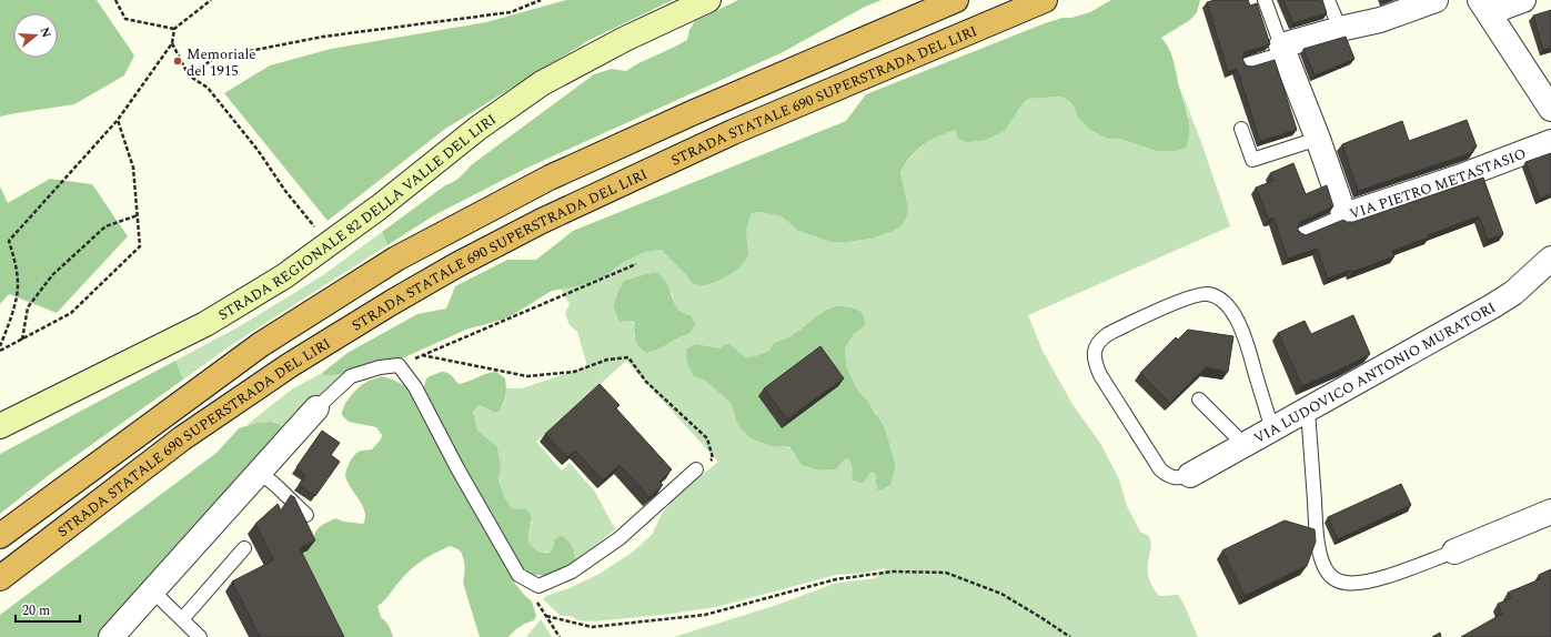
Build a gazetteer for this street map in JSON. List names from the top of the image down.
{
  "streets": {
    "highway": ["STRADA STATALE 690 SUPERSTRADA DEL LIRI"],
    "main road": ["STRADA REGIONALE 82 DELLA VALLE DEL LIRI"],
    "street": ["VIA PIETRO METASTASIO", "VIA LUDOVICO ANTONIO MURATORI"]
  },
  "places": ["Memoriale del 1915"],
  "scale_bar": "20 m",
  "north": "right"
}
